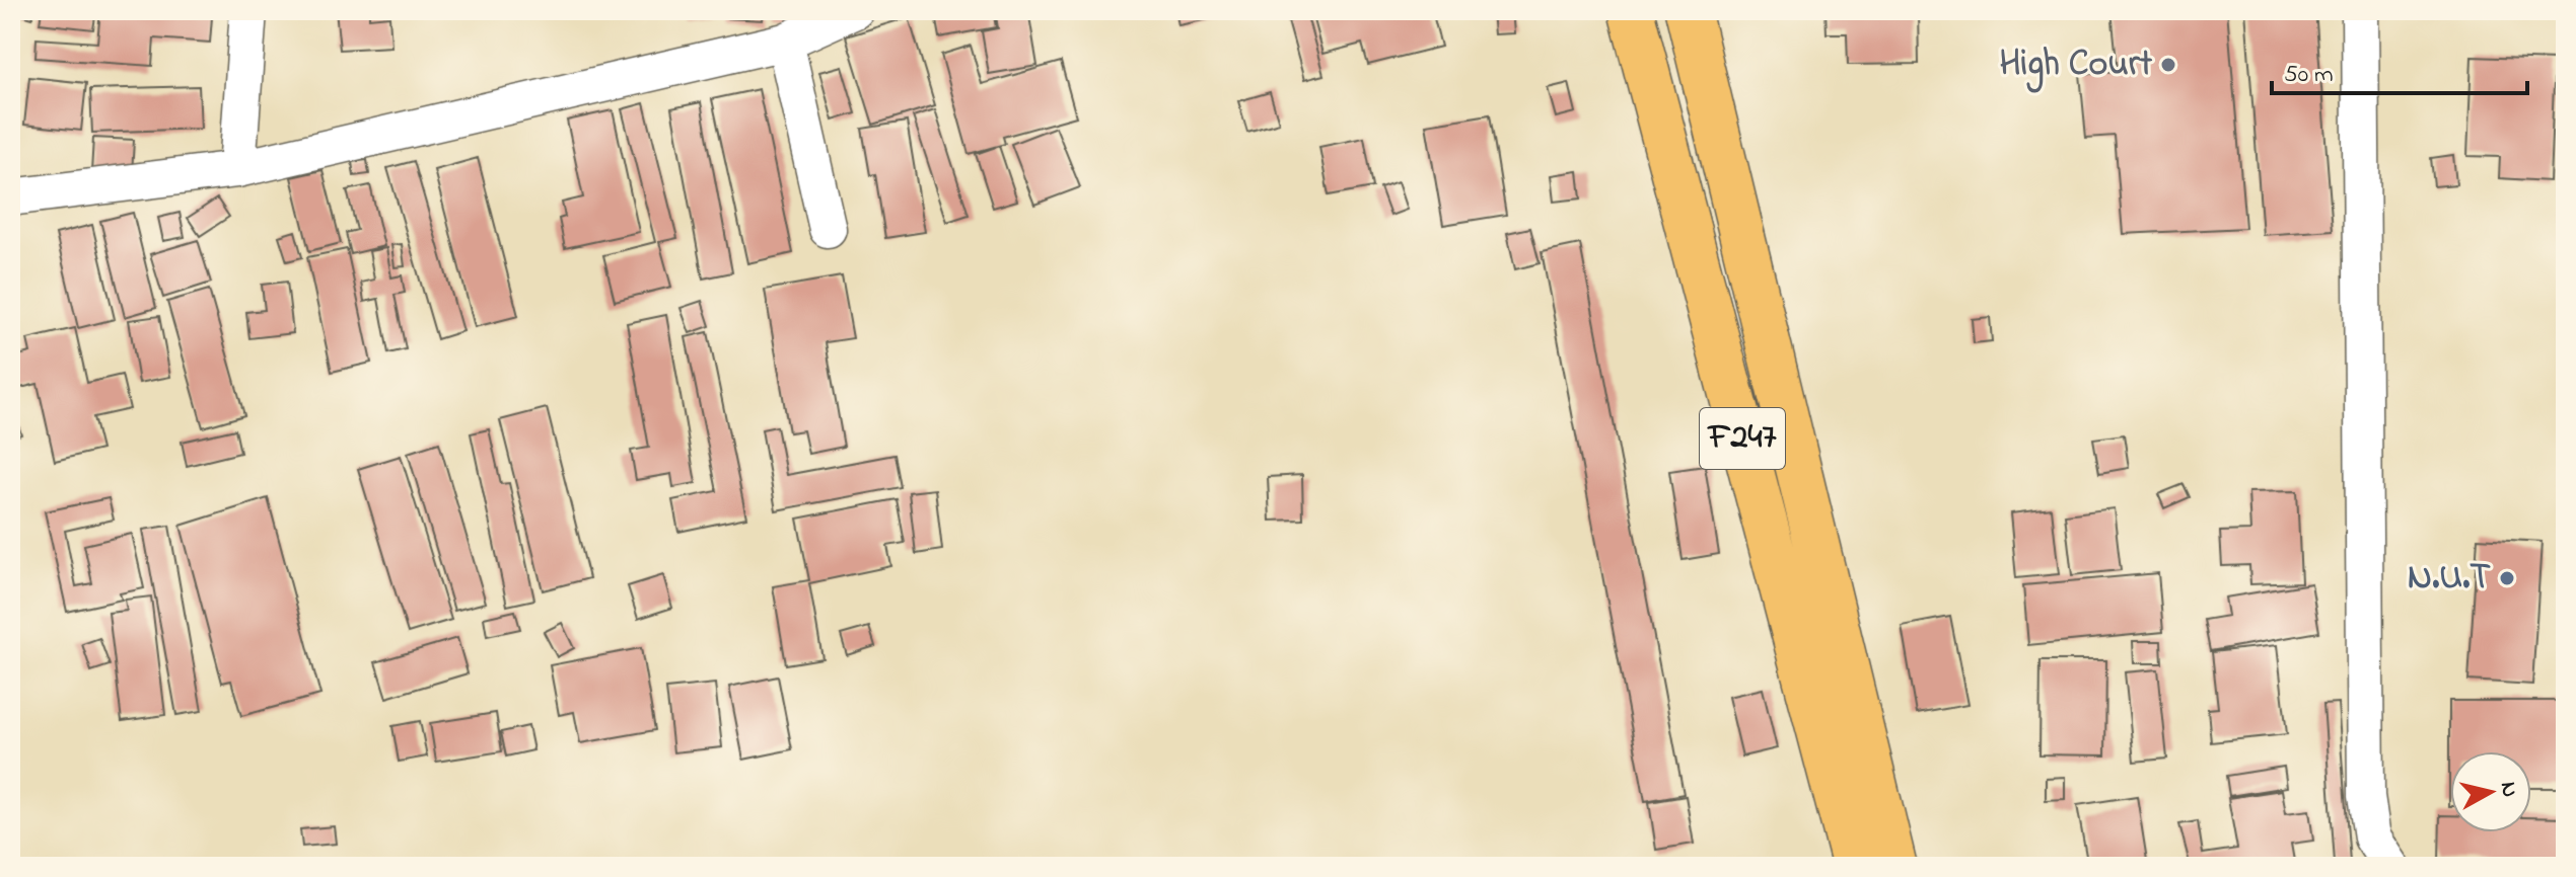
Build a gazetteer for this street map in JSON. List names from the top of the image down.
{
  "streets": {
    "main road": ["F247"]
  },
  "places": ["High Court", "N.U.T"],
  "scale_bar": "50 m",
  "north": "right"
}
